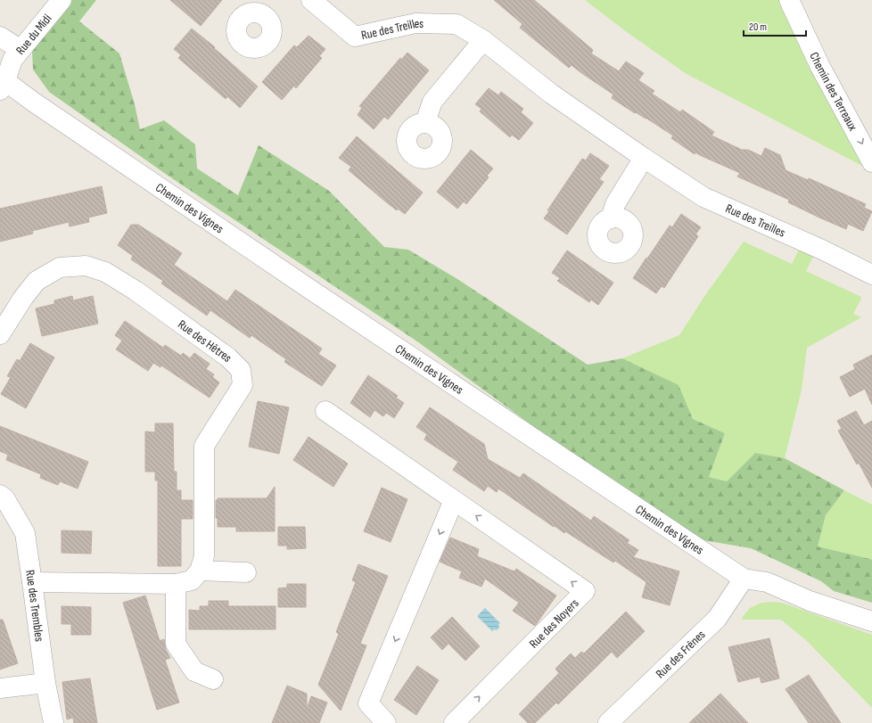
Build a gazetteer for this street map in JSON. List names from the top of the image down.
{
  "streets": {
    "street": [
      "Rue des Treilles",
      "Rue du Midi",
      "Chemin des Terreaux",
      "Chemin des Vignes",
      "Rue des Hêtres",
      "Rue des Trembles",
      "Rue des Noyers",
      "Rue des Frênes"
    ]
  },
  "crossings": [
    ["Rue du Midi", "Chemin des Vignes"],
    ["Chemin des Vignes", "Rue des Frênes"]
  ],
  "one_way": ["Chemin des Terreaux"],
  "scale_bar": "20 m"
}
